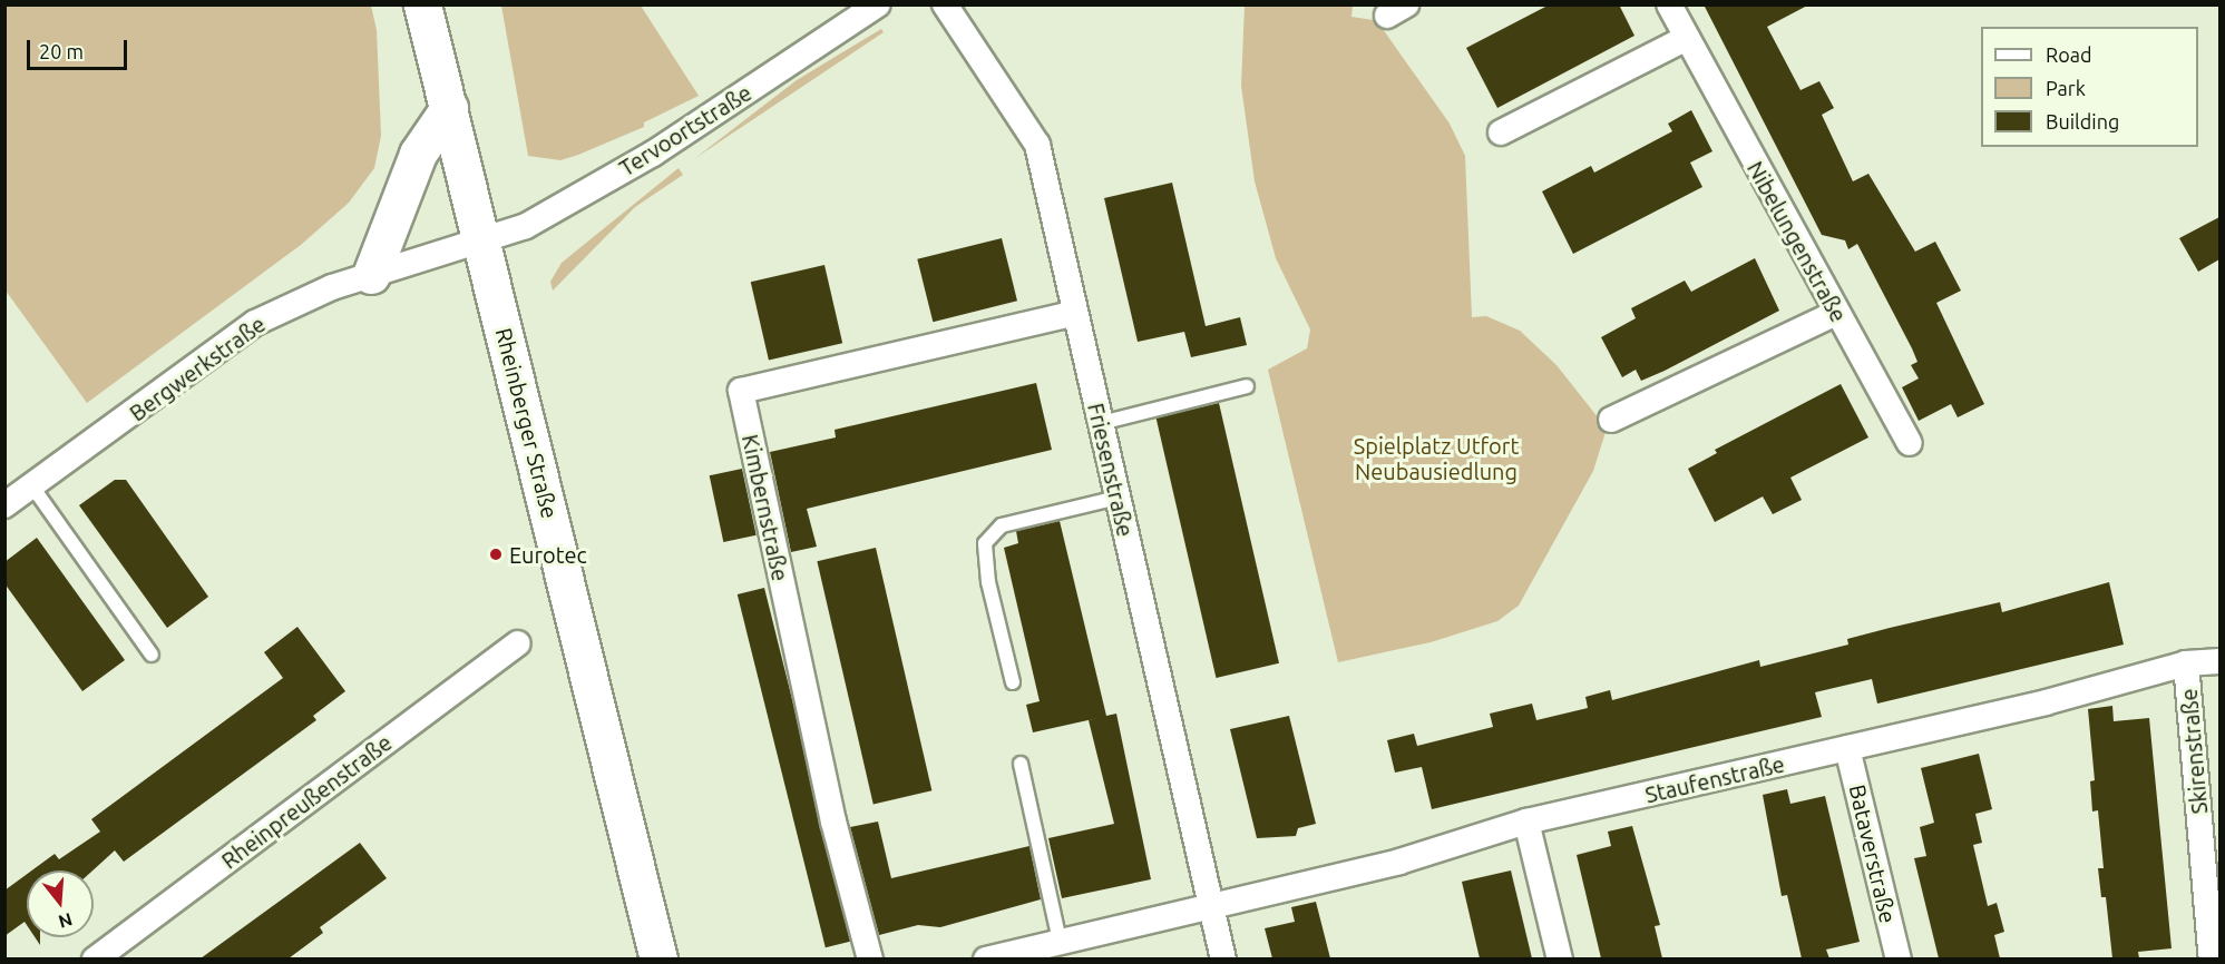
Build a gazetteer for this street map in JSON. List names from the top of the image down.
{
  "streets": {
    "main road": ["Rheinberger Straße"],
    "street": [
      "Tervoortstraße",
      "Nibelungenstraße",
      "Bergwerkstraße",
      "Friesenstraße",
      "Kimbernstraße",
      "Skirenstraße",
      "Staufenstraße",
      "Rheinpreußenstraße",
      "Bataverstraße"
    ]
  },
  "crossings": [
    ["Tervoortstraße", "Bergwerkstraße"],
    ["Tervoortstraße", "Rheinberger Straße"],
    ["Bergwerkstraße", "Rheinberger Straße"],
    ["Friesenstraße", "Kimbernstraße"],
    ["Friesenstraße", "Staufenstraße"],
    ["Skirenstraße", "Staufenstraße"],
    ["Staufenstraße", "Bataverstraße"]
  ],
  "parks": ["Spielplatz Utfort Neubausiedlung"],
  "places": ["Eurotec"],
  "legend": ["Road", "Park", "Building"],
  "scale_bar": "20 m",
  "north": "bottom"
}
